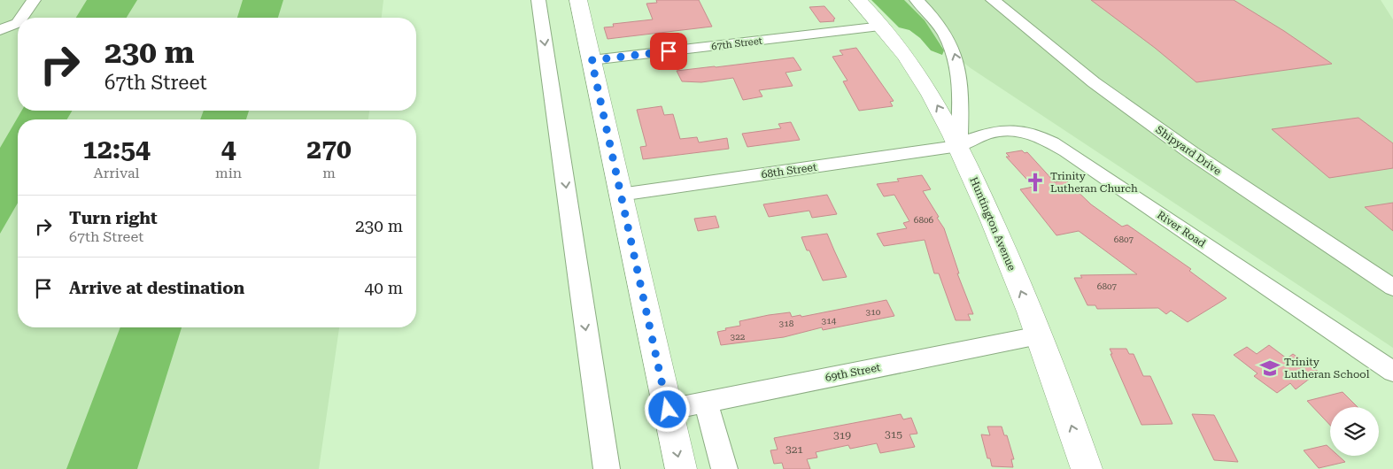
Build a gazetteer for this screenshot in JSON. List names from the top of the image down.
{
  "streets": {
    "main road": ["Huntington Avenue"],
    "street": [
      "67th Street",
      "Shipyard Drive",
      "68th Street",
      "River Road",
      "69th Street"
    ]
  },
  "crossings": [
    ["67th Street", "Huntington Avenue"],
    ["68th Street", "Huntington Avenue"],
    ["68th Street", "River Road"],
    ["Huntington Avenue", "River Road"],
    ["Huntington Avenue", "69th Street"]
  ],
  "one_way": ["Huntington Avenue"],
  "places": {
    "church": ["Trinity Lutheran Church"],
    "school or university": ["Trinity Lutheran School"]
  },
  "house_numbers": [
    "6806",
    "6807",
    "6807",
    "310",
    "314",
    "318",
    "322",
    "315",
    "319",
    "321"
  ],
  "page": {
    "turn": ["230 m", "67th Street"],
    "eta": [
      "12:54",
      "Arrival",
      "4",
      "min",
      "270",
      "m"
    ],
    "list": [
      {
        "name": "Turn right",
        "note": "67th Street",
        "value": "230 m"
      },
      {
        "name": "Arrive at destination",
        "value": "40 m"
      }
    ]
  }
}
